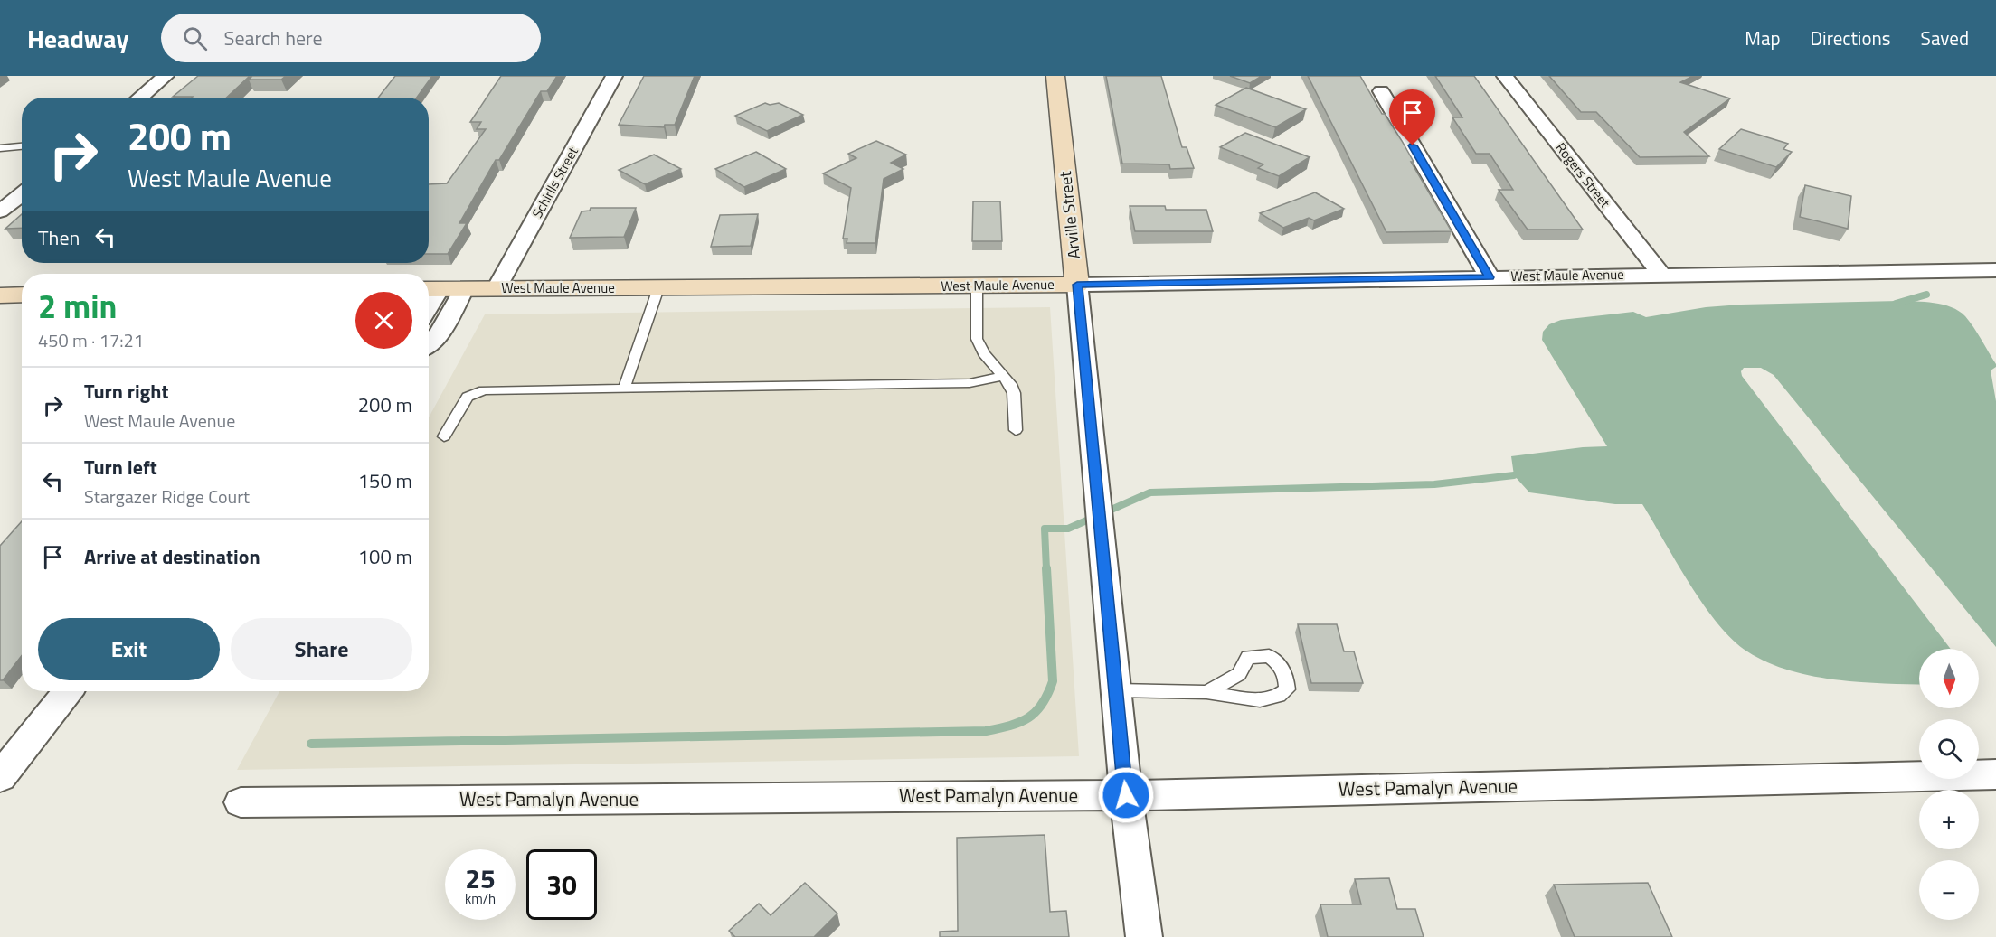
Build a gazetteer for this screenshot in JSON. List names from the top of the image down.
{
  "streets": {
    "street": [
      "Rogers Street",
      "Schirlls Street",
      "Arville Street",
      "West Maule Avenue",
      "West Pamalyn Avenue"
    ]
  },
  "crossings": [
    ["Rogers Street", "West Maule Avenue"],
    ["Schirlls Street", "West Maule Avenue"],
    ["Arville Street", "West Maule Avenue"],
    ["Arville Street", "West Pamalyn Avenue"]
  ],
  "north": "bottom",
  "page": {
    "header": "Headway",
    "search": "Search here",
    "nav": ["Map", "Directions", "Saved"],
    "turn": ["200 m", "West Maule Avenue"],
    "then": "Then",
    "heading": ["2 min", "450 m · 17:21"],
    "list": [
      {
        "name": "Turn right",
        "note": "West Maule Avenue",
        "value": "200 m"
      },
      {
        "name": "Turn left",
        "note": "Stargazer Ridge Court",
        "value": "150 m"
      },
      {
        "name": "Arrive at destination",
        "value": "100 m"
      }
    ],
    "buttons": ["Exit", "Share"],
    "map_buttons": ["+", "−"],
    "speed": "25 km/h",
    "limit": "30"
  }
}
